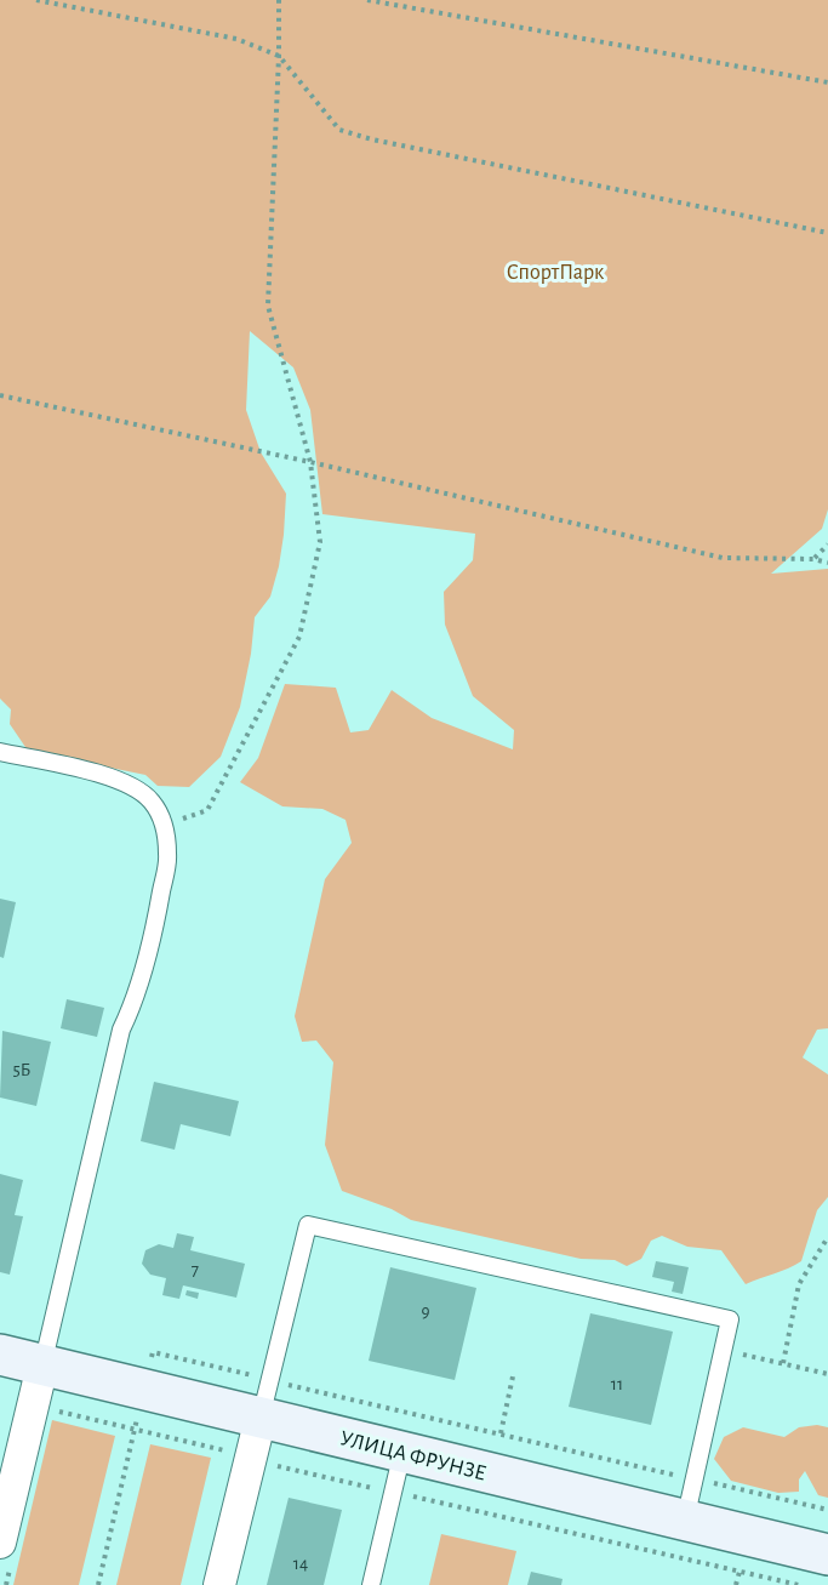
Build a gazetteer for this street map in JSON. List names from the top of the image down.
{
  "streets": {
    "street": ["УЛИЦА ФРУНЗЕ"]
  },
  "parks": ["СпортПарк"],
  "house_numbers": [
    "5Б",
    "7",
    "9",
    "11",
    "14"
  ]
}
